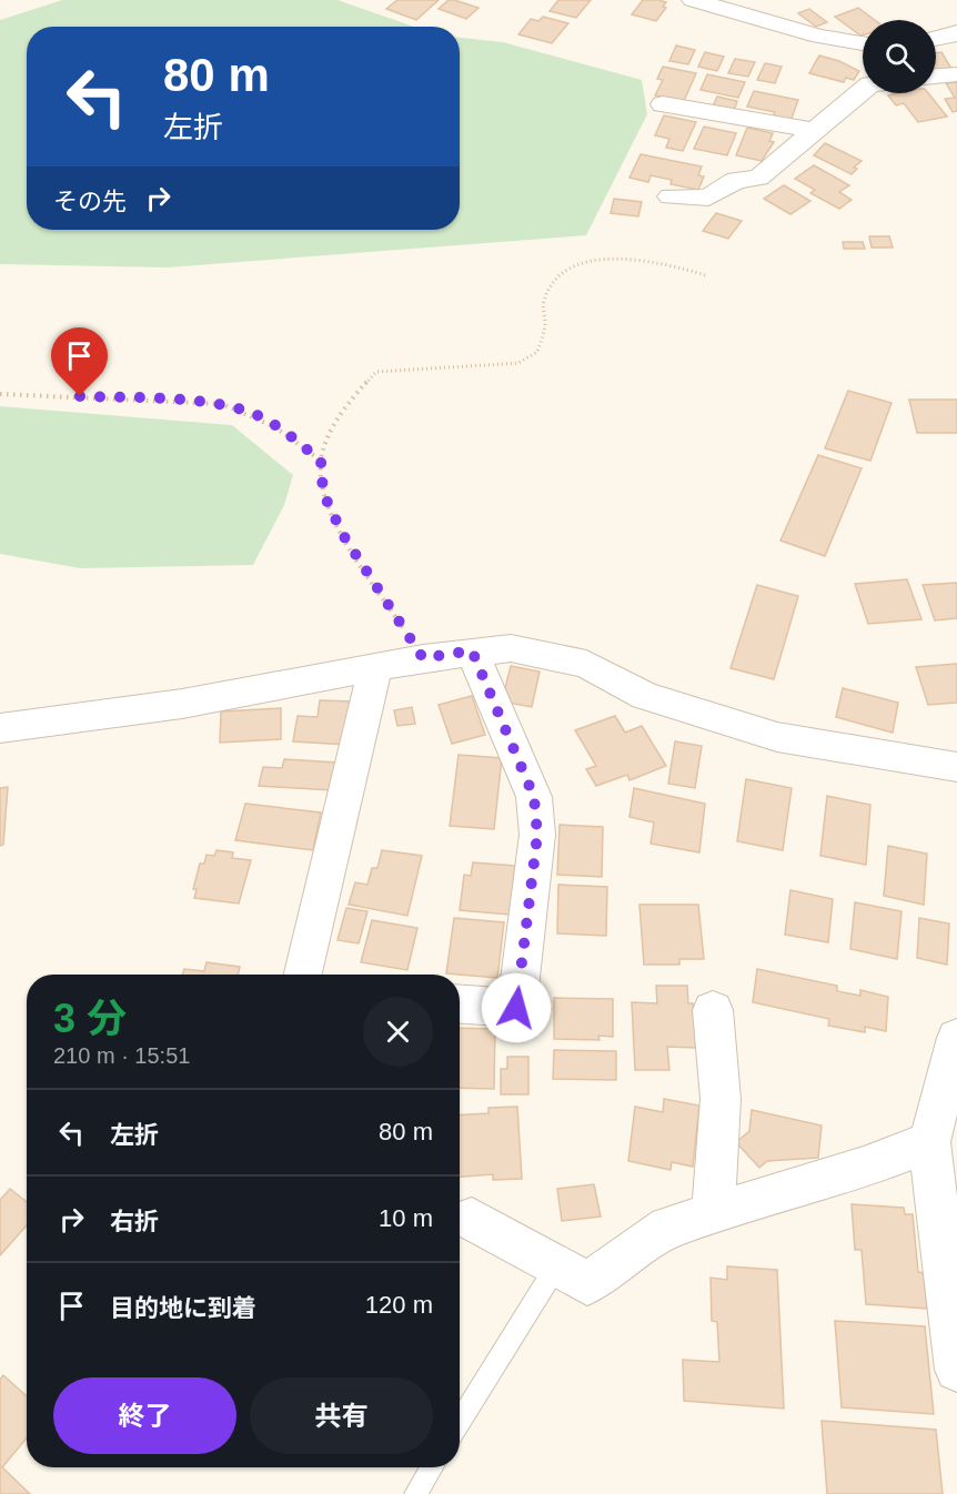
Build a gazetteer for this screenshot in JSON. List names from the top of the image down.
{
  "page": {
    "turn": ["80 m", "左折"],
    "then": "その先",
    "heading": ["3 分", "210 m · 15:51"],
    "list": [
      {
        "name": "左折",
        "value": "80 m"
      },
      {
        "name": "右折",
        "value": "10 m"
      },
      {
        "name": "目的地に到着",
        "value": "120 m"
      }
    ],
    "buttons": ["終了", "共有"]
  }
}
